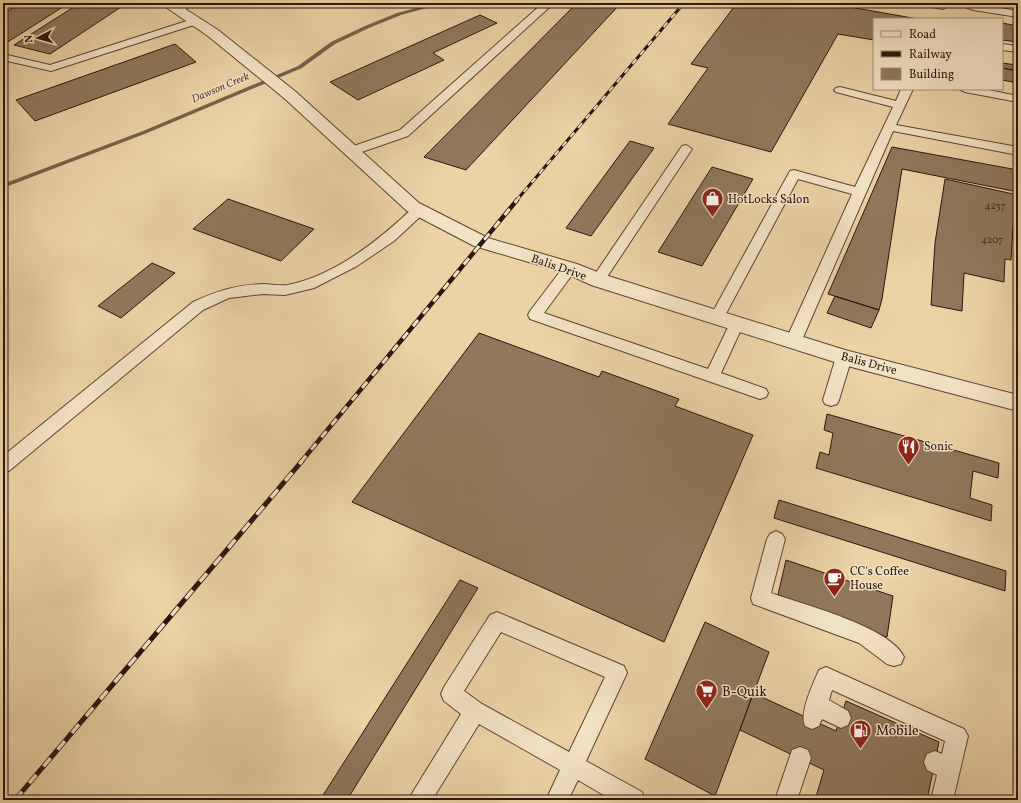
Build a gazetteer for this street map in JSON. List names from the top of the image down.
{
  "streets": {
    "street": ["Balis Drive"]
  },
  "water": ["Dawson Creek"],
  "places": {
    "shop": ["HotLocks Salon"],
    "restaurant": ["Sonic"],
    "cafe": ["CC's Coffee House"],
    "supermarket": ["B-Quik"],
    "fuel station": ["Mobile"]
  },
  "house_numbers": ["4237", "4207"],
  "legend": ["Road", "Railway", "Building"],
  "north": "left"
}
